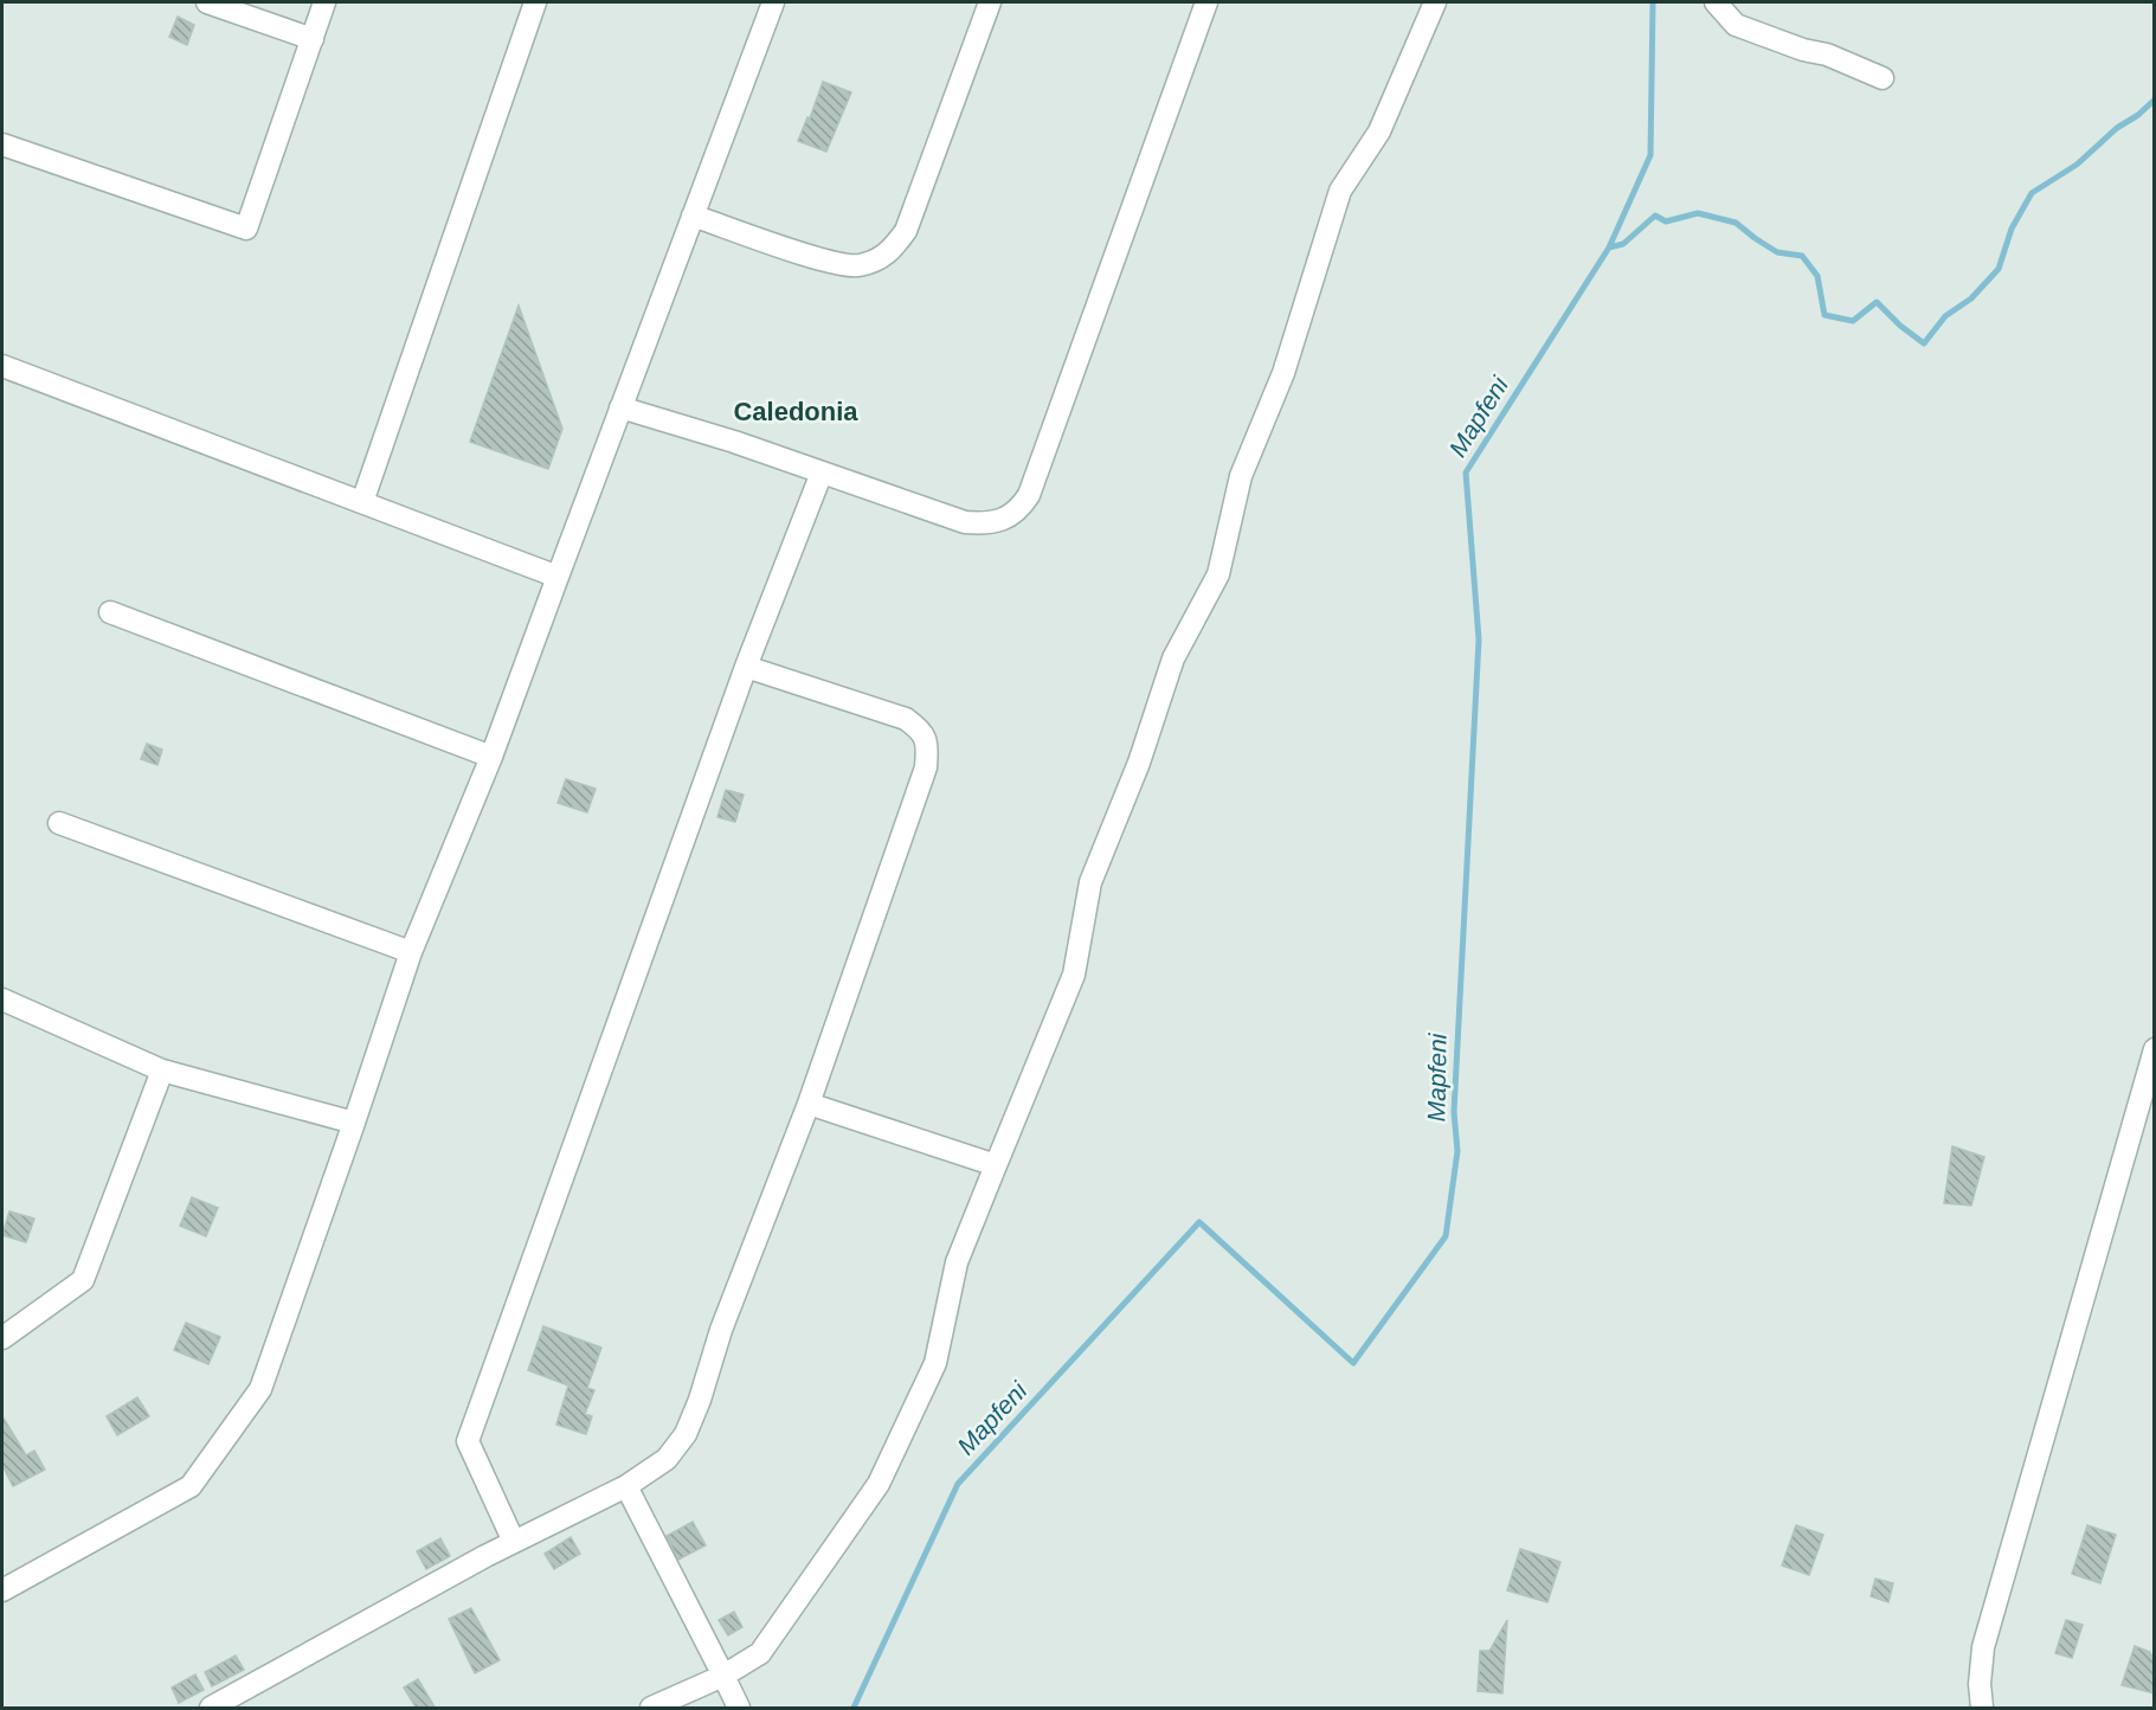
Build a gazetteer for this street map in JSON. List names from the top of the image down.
{
  "districts": ["Caledonia"],
  "water": ["Mapfeni"]
}
